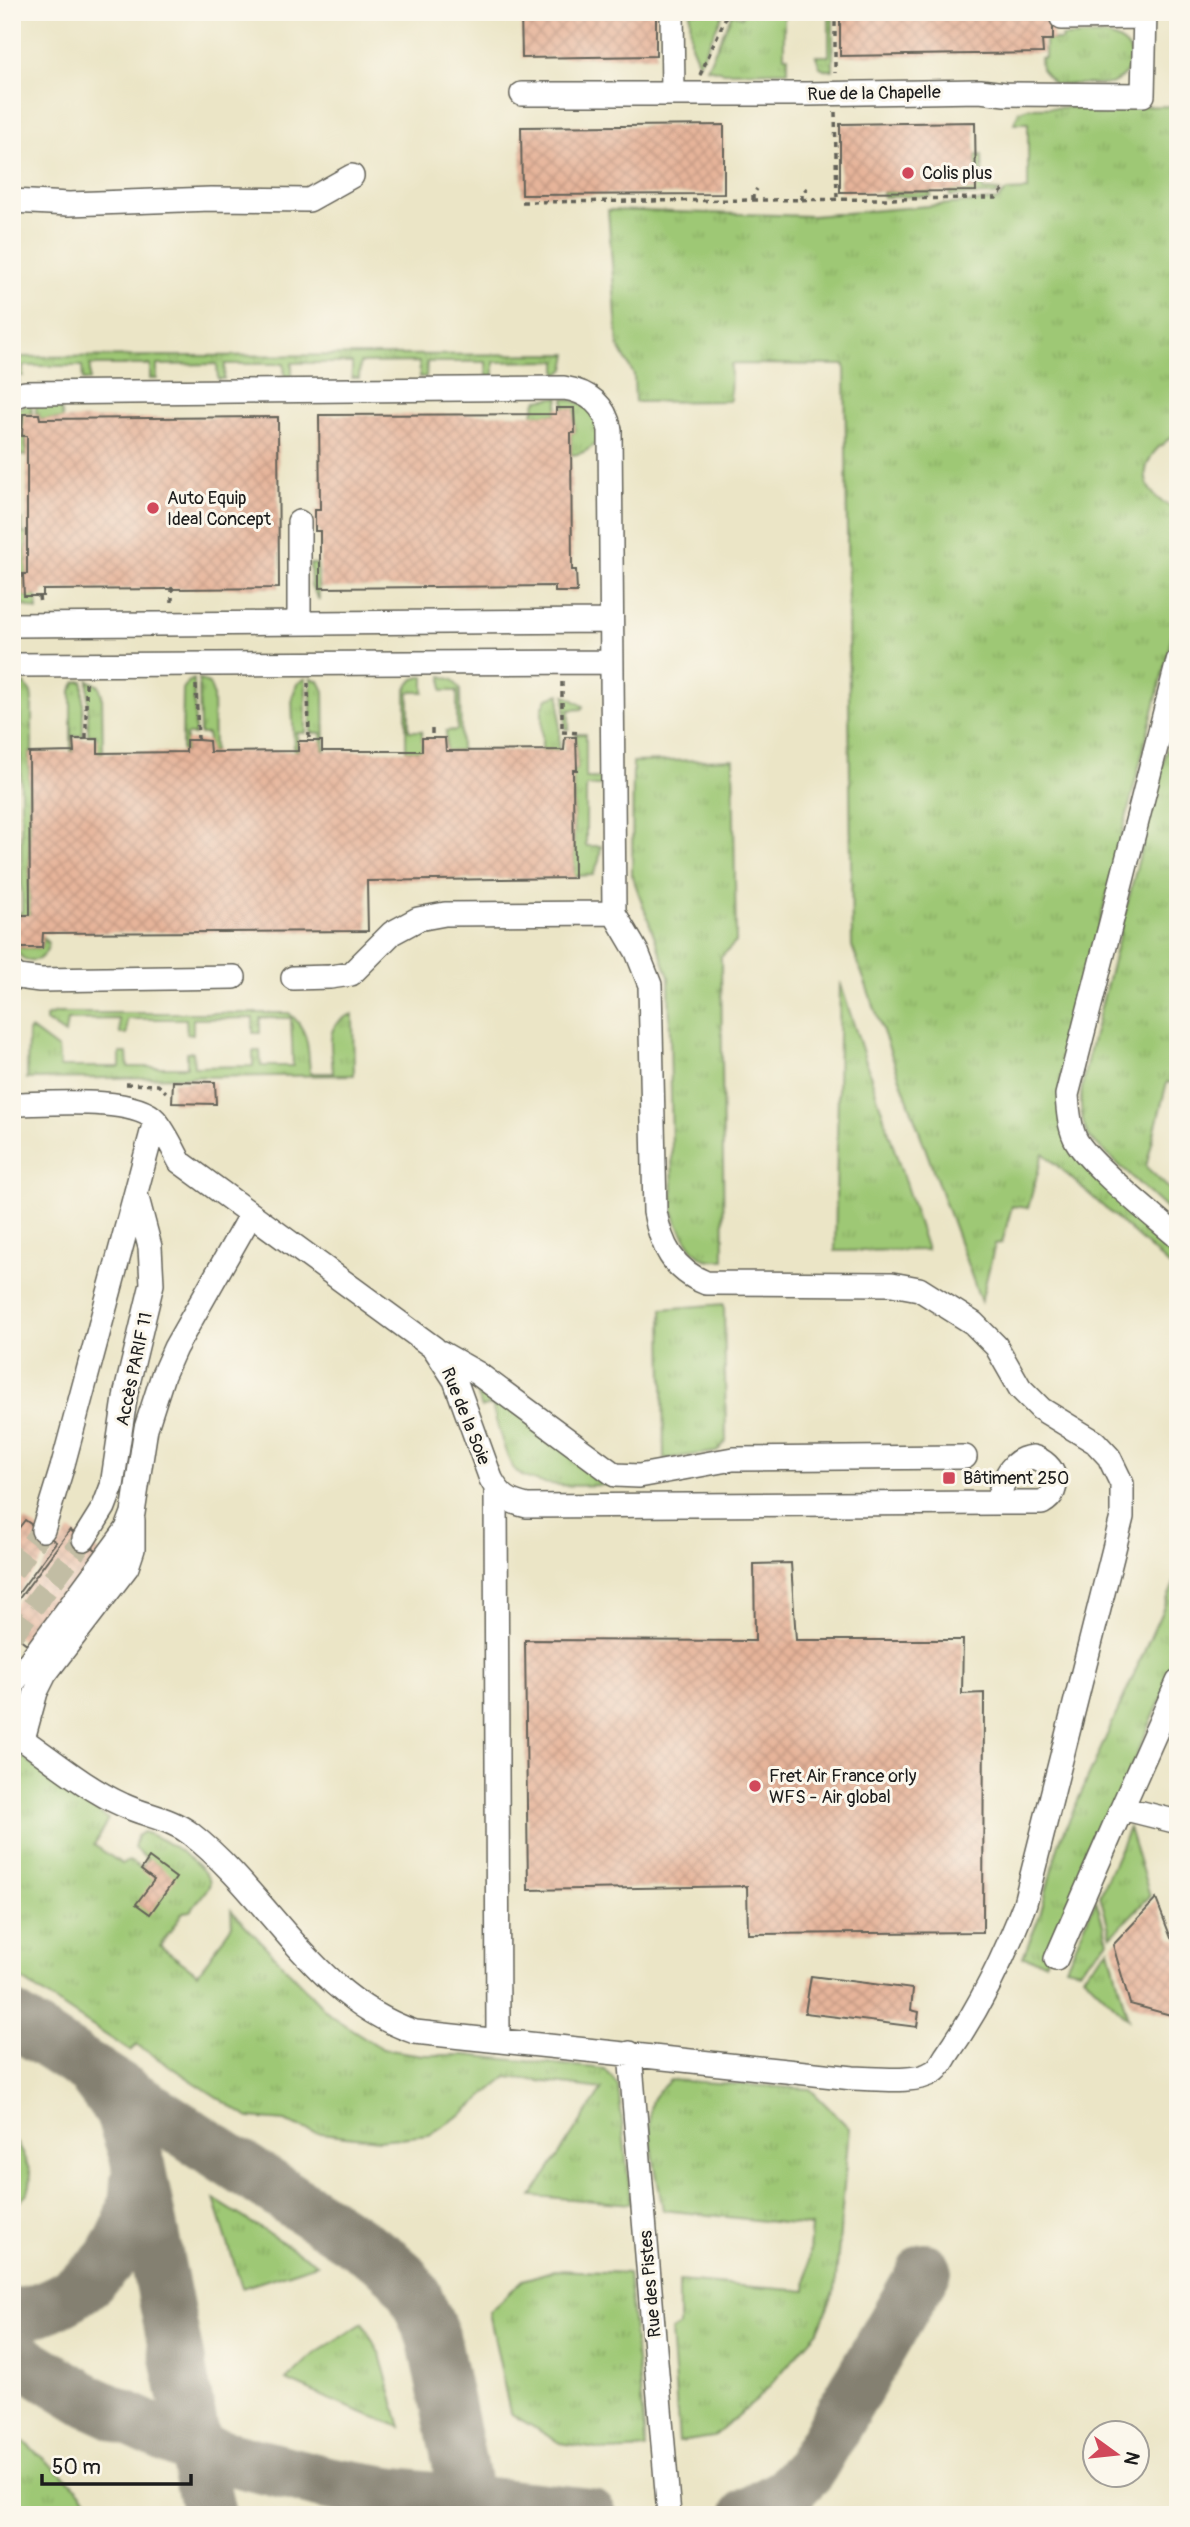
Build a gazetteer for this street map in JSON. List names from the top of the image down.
{
  "streets": {
    "street": [
      "Rue de la Chapelle",
      "Accès PARIF 11",
      "Rue de la Soie",
      "Rue des Pistes"
    ]
  },
  "crossings": [
    ["Accès PARIF 11", "Rue de la Soie"]
  ],
  "places": {
    "other": ["Colis plus", "Auto Equip Ideal Concept", "Fret Air France orly WFS - Air global"],
    "transit": ["Bâtiment 250"]
  },
  "scale_bar": "50 m",
  "north": "right"
}
